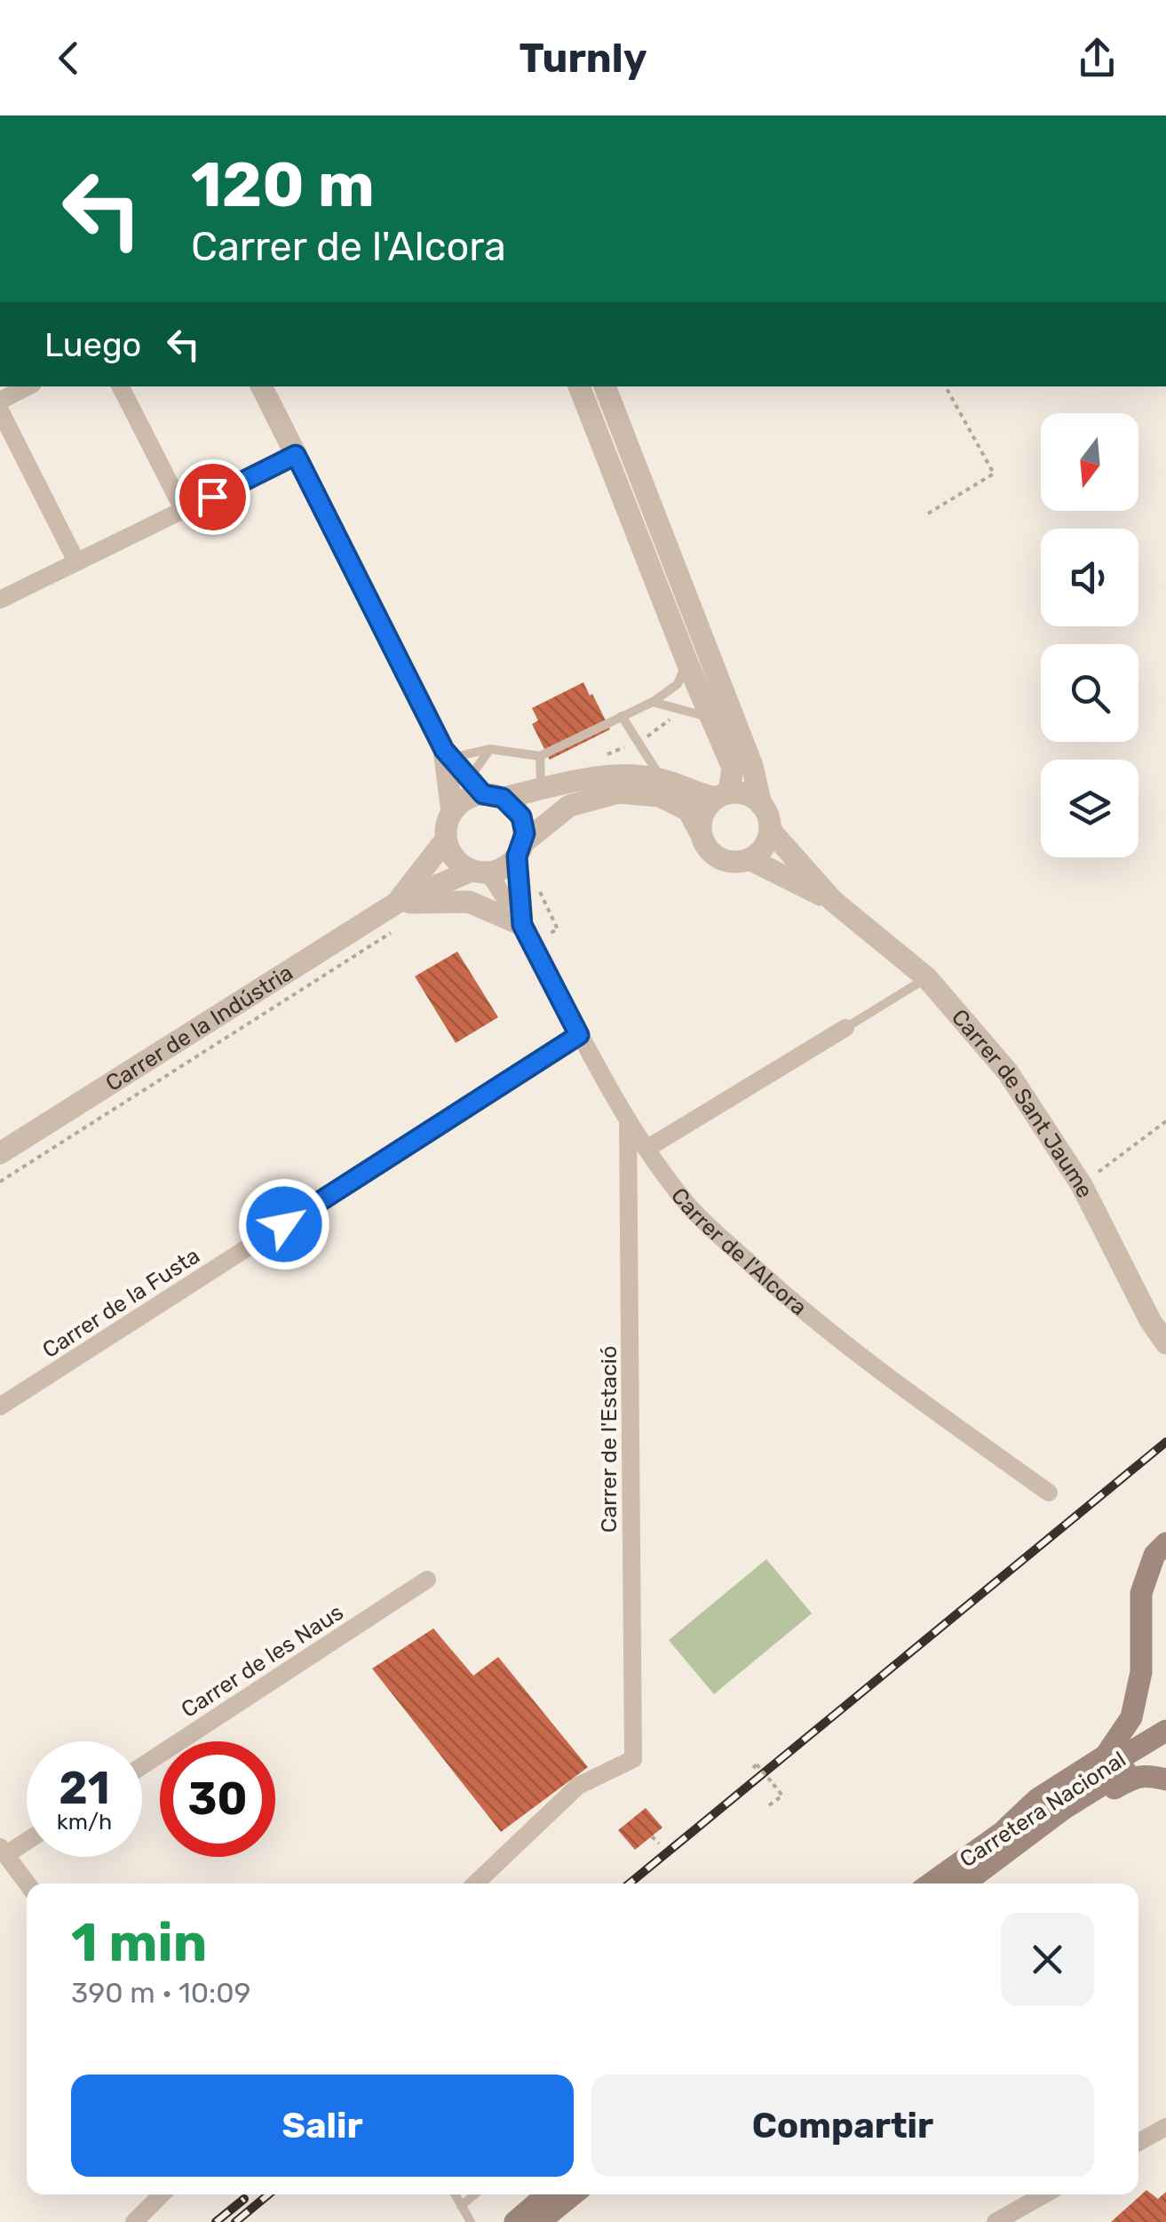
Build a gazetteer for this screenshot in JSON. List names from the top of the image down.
{
  "streets": {
    "main road": ["Carretera Nacional"],
    "street": [
      "Carrer de la Indústria",
      "Carrer de Sant Jaume",
      "Carrer de l'Alcora",
      "Carrer de la Fusta",
      "Carrer de l'Estació",
      "Carrer de les Naus"
    ]
  },
  "crossings": [
    ["Carrer de la Indústria", "Carrer de l'Alcora"],
    ["Carrer de l'Alcora", "Carrer de la Fusta"],
    ["Carrer de l'Alcora", "Carrer de l'Estació"]
  ],
  "north": "bottom",
  "page": {
    "header": "Turnly",
    "turn": ["120 m", "Carrer de l'Alcora"],
    "then": "Luego",
    "speed": "21 km/h",
    "limit": "30",
    "heading": ["1 min", "390 m · 10:09"],
    "buttons": ["Salir", "Compartir"]
  }
}
